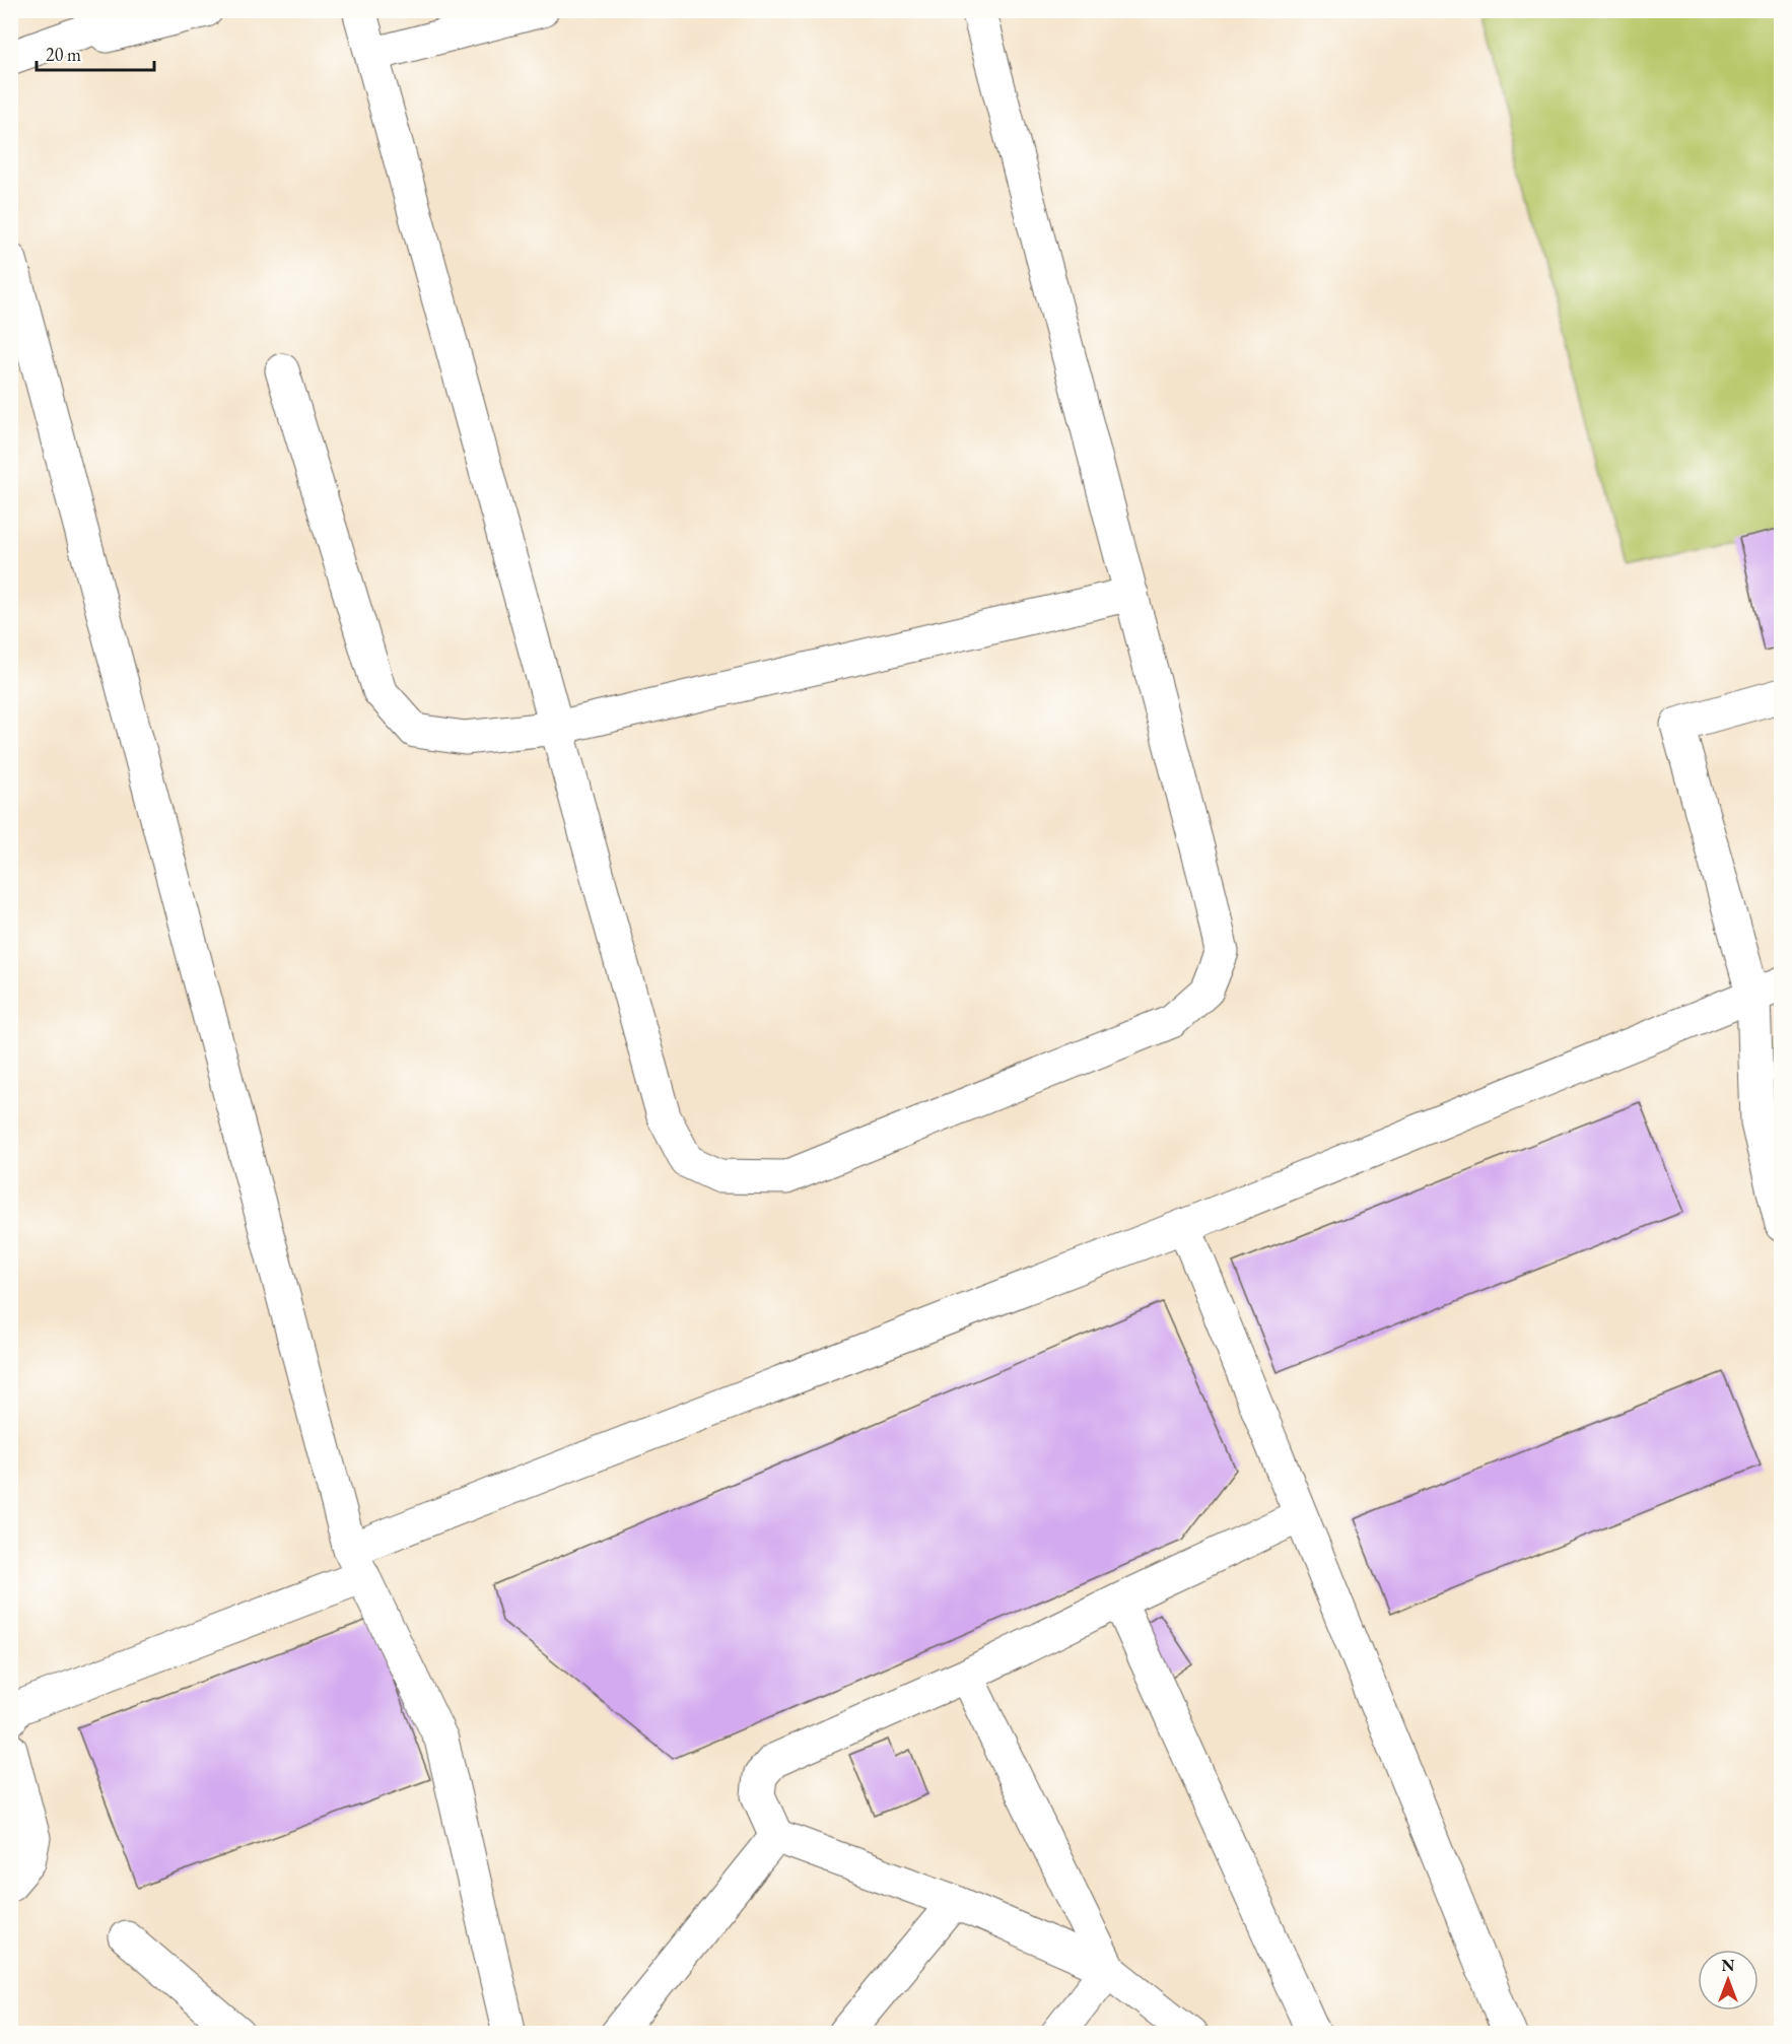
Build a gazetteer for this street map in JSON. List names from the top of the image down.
{
  "scale_bar": "20 m",
  "north": "top"
}
